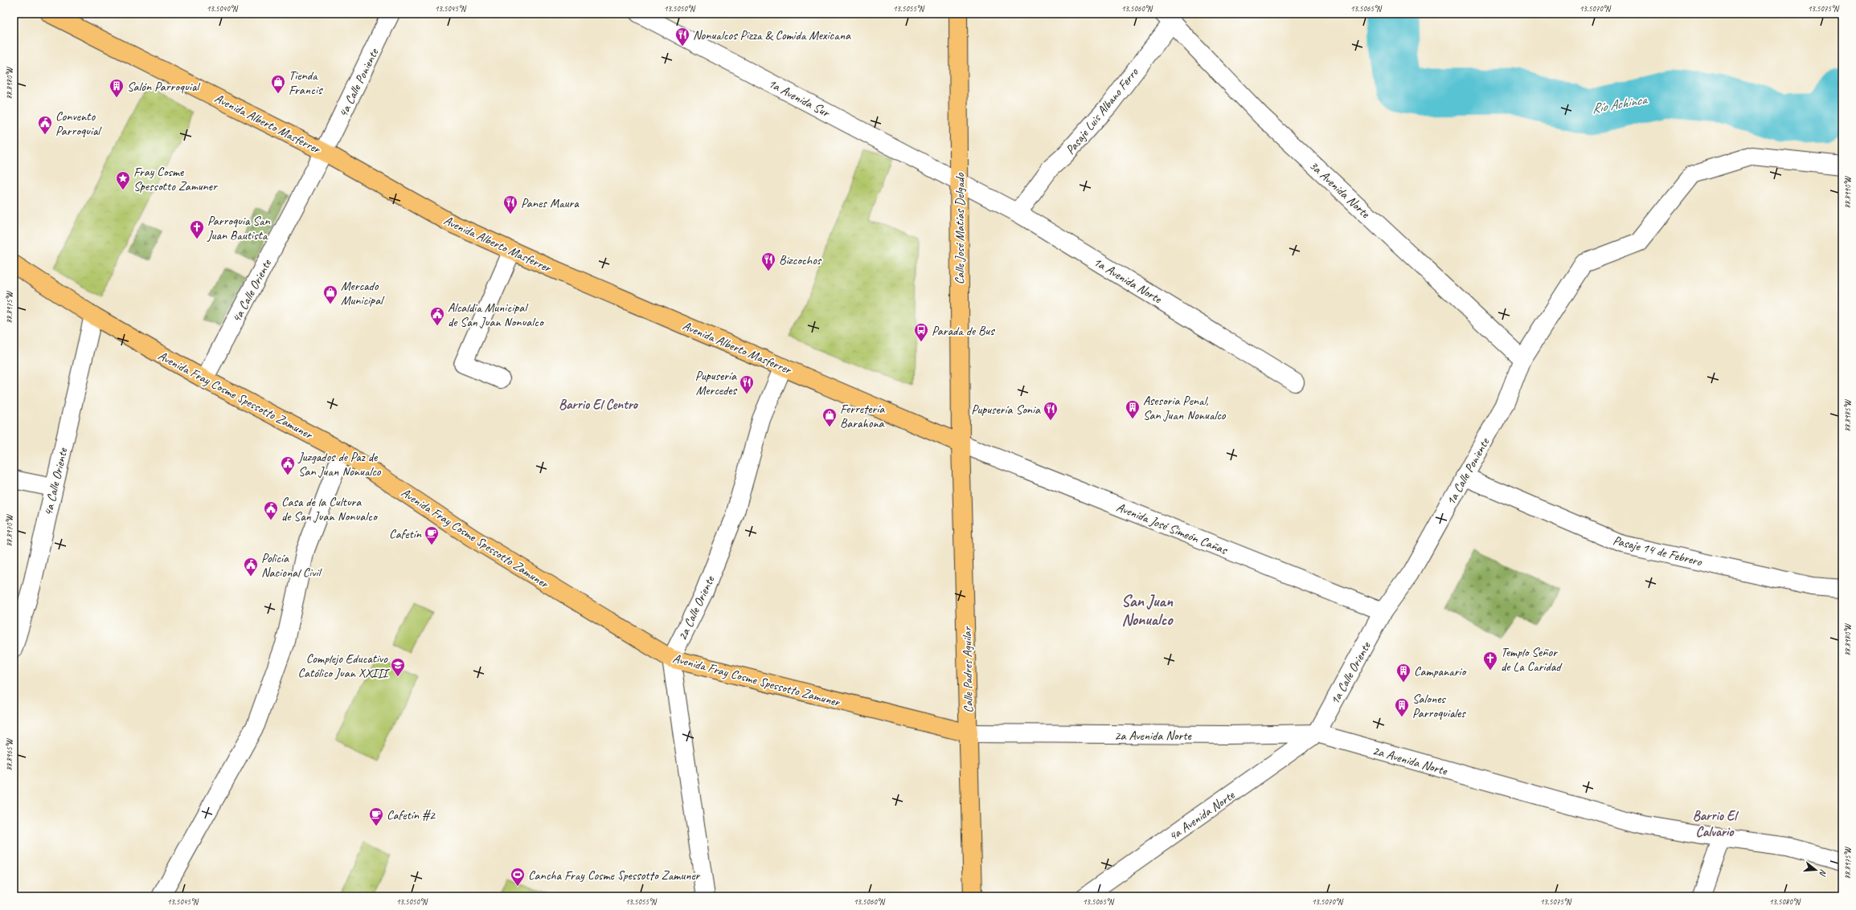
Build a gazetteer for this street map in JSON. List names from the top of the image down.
{
  "streets": {
    "main road": [
      "Avenida Alberto Masferrer",
      "Calle José Matías Delgado",
      "Avenida Fray Cosme Spessotto Zamuner",
      "Calle Padres Aguilar"
    ],
    "street": [
      "4a Calle Poniente",
      "1a Avenida Sur",
      "Pasaje Luis Albano Ferro",
      "3a Avenida Norte",
      "1a Avenida Norte",
      "4a Calle Oriente",
      "1a Calle Poniente",
      "Avenida José Simeón Cañas",
      "Pasaje 14 de Febrero",
      "2a Calle Oriente",
      "1a Calle Oriente",
      "2a Avenida Norte",
      "4a Avenida Norte"
    ]
  },
  "crossings": [
    ["4a Calle Poniente", "Avenida Alberto Masferrer"],
    ["4a Calle Poniente", "4a Calle Oriente"],
    ["1a Avenida Sur", "Calle José Matías Delgado"],
    ["1a Avenida Sur", "1a Avenida Norte"],
    ["Pasaje Luis Albano Ferro", "3a Avenida Norte"],
    ["Pasaje Luis Albano Ferro", "1a Avenida Norte"],
    ["Avenida Alberto Masferrer", "Calle José Matías Delgado"],
    ["Avenida Alberto Masferrer", "4a Calle Oriente"],
    ["Avenida Alberto Masferrer", "Avenida José Simeón Cañas"],
    ["Avenida Alberto Masferrer", "2a Calle Oriente"],
    ["Avenida Alberto Masferrer", "Calle Padres Aguilar"],
    ["3a Avenida Norte", "1a Calle Poniente"],
    ["Calle José Matías Delgado", "1a Avenida Norte"],
    ["Calle José Matías Delgado", "Avenida José Simeón Cañas"],
    ["Calle José Matías Delgado", "Calle Padres Aguilar"],
    ["4a Calle Oriente", "Avenida Fray Cosme Spessotto Zamuner"],
    ["Avenida Fray Cosme Spessotto Zamuner", "2a Calle Oriente"],
    ["Avenida Fray Cosme Spessotto Zamuner", "Calle Padres Aguilar"],
    ["Avenida Fray Cosme Spessotto Zamuner", "2a Avenida Norte"],
    ["1a Calle Poniente", "Avenida José Simeón Cañas"],
    ["1a Calle Poniente", "Pasaje 14 de Febrero"],
    ["1a Calle Poniente", "1a Calle Oriente"],
    ["Avenida José Simeón Cañas", "Calle Padres Aguilar"],
    ["Avenida José Simeón Cañas", "1a Calle Oriente"],
    ["Calle Padres Aguilar", "2a Avenida Norte"],
    ["1a Calle Oriente", "2a Avenida Norte"],
    ["1a Calle Oriente", "4a Avenida Norte"],
    ["2a Avenida Norte", "4a Avenida Norte"]
  ],
  "districts": ["Barrio El Centro", "San Juan Nonualco", "Barrio El Calvario"],
  "water": ["Río Achinca"],
  "places": {
    "restaurant": [
      "Nonualcos Pizza & Comida Mexicana",
      "Panes Maura",
      "Bizcochos",
      "Pupusería Mercedes",
      "Pupusería Sonia"
    ],
    "shop": ["Tienda Francis", "Mercado Municipal", "Ferretería Barahona"],
    "building": [
      "Salón Parroquial",
      "Asesoria Penal, San Juan Nonualco",
      "Campanario",
      "Salones Parroquiales"
    ],
    "public building": [
      "Convento Parroquial",
      "Alcaldia Municipal de San Juan Nonualco",
      "Juzgados de Paz de San Juan Nonualco",
      "Casa de la Cultura de San Juan Nonualco",
      "Policía Nacional Civil"
    ],
    "place": ["Fray Cosme Spessotto Zamuner"],
    "church": ["Parroquia San Juan Bautista", "Templo Señor de La Caridad"],
    "bus stop": ["Parada de Bus"],
    "cafe": ["Cafetín", "Cafetín #2"],
    "school or university": ["Complejo Educativo Católico Juan XXIII"],
    "sports": ["Cancha Fray Cosme Spessotto Zamuner"]
  },
  "north": "right",
  "coordinates": [
    "13.5040°N",
    "13.5045°N",
    "13.5050°N",
    "13.5055°N",
    "13.5060°N",
    "13.5065°N",
    "13.5070°N",
    "13.5075°N",
    "88.8980°W",
    "88.8990°W",
    "88.8975°W",
    "88.8985°W",
    "88.8970°W",
    "88.8965°W",
    "13.5080°N"
  ]
}
